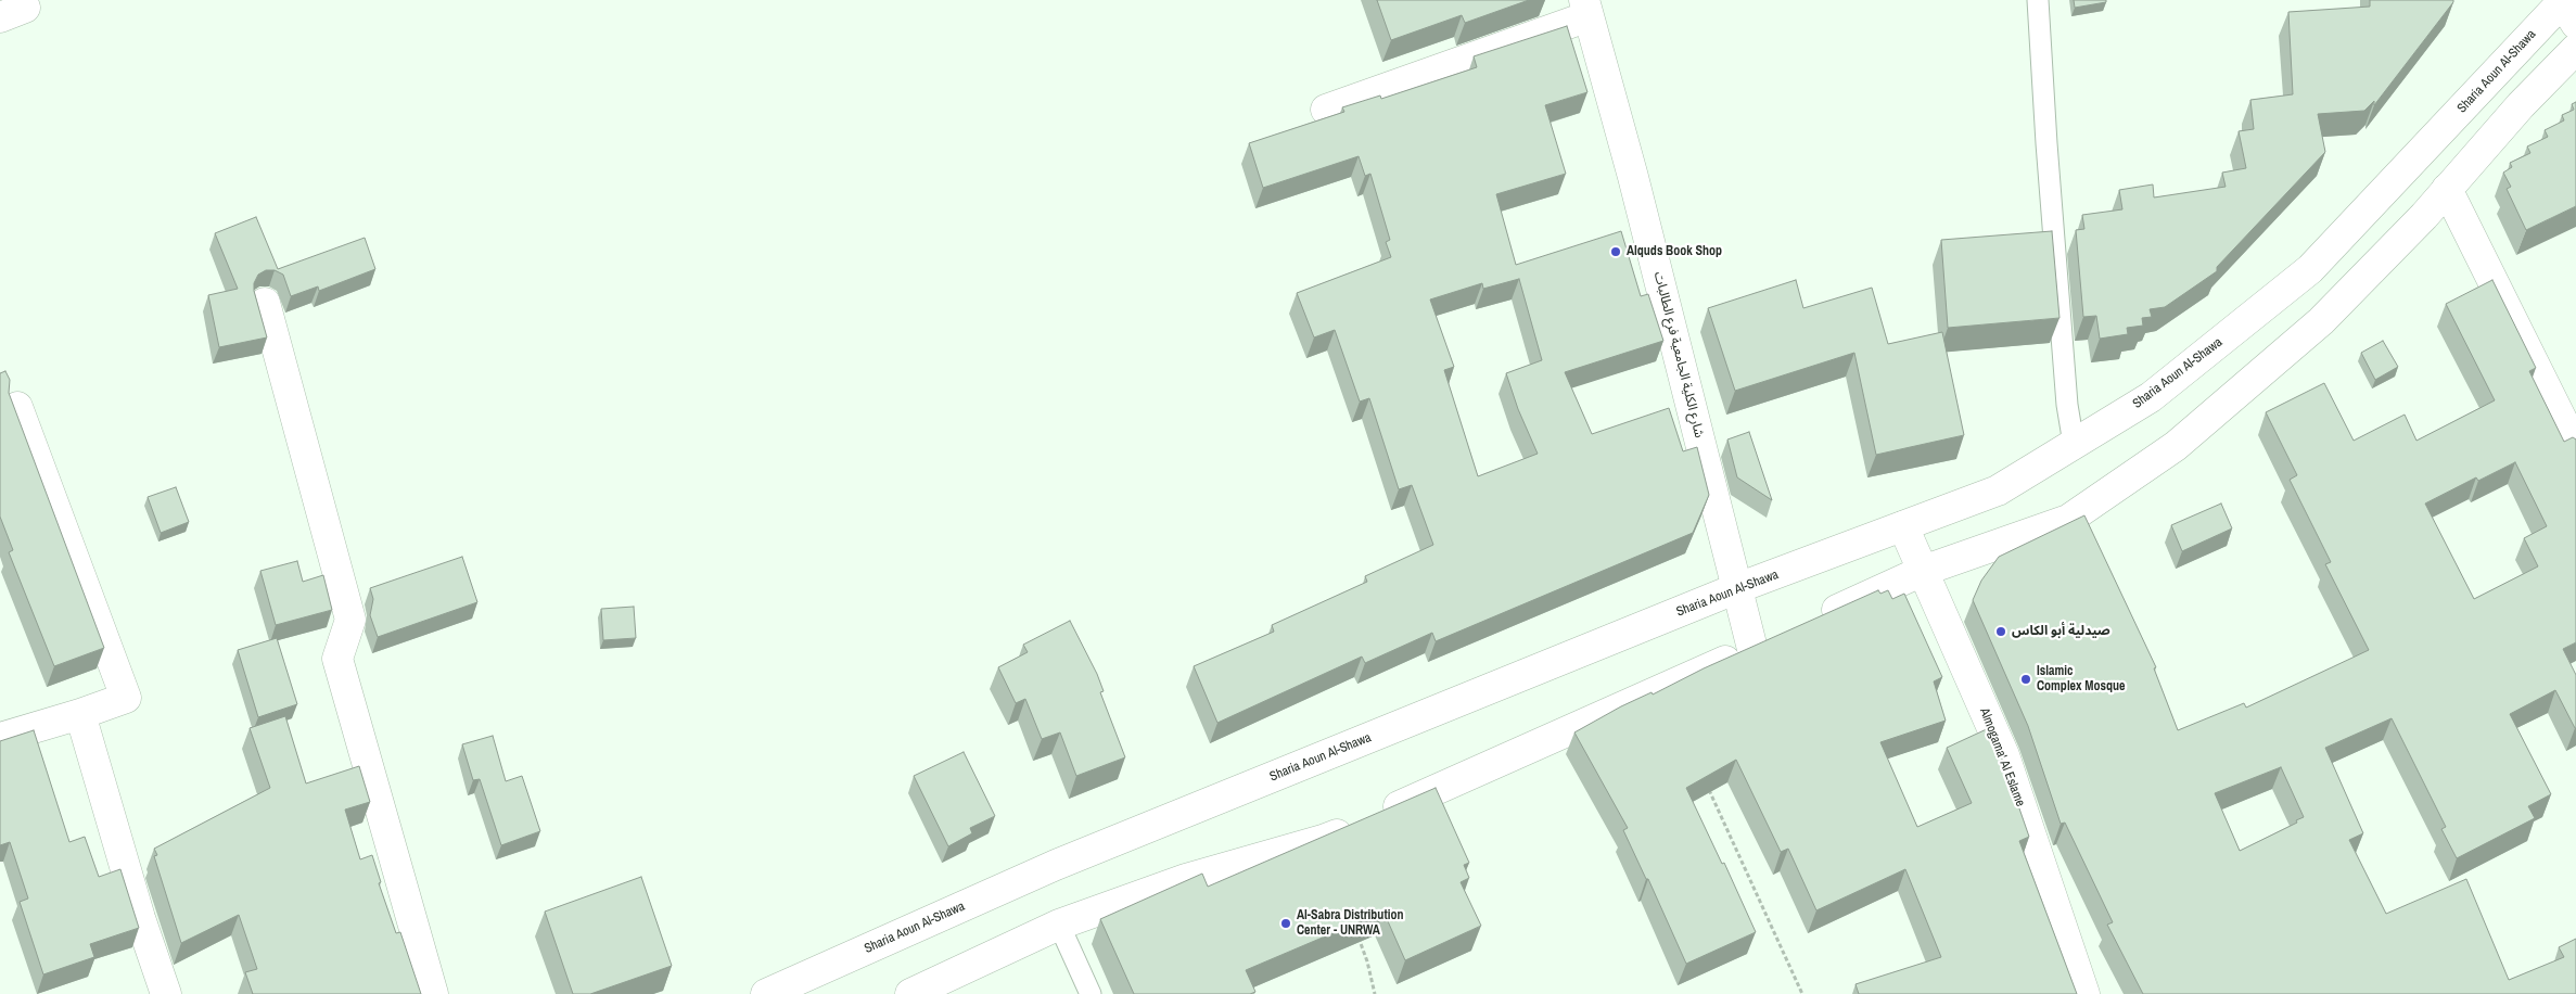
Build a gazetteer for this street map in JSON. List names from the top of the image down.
{
  "streets": {
    "main road": ["Sharia Aoun Al-Shawa", "شارع الكلية الجامعية فرع الطالبات", "Almogama' Al Eslame"]
  },
  "crossings": [
    ["Sharia Aoun Al-Shawa", "شارع الكلية الجامعية فرع الطالبات"],
    ["Sharia Aoun Al-Shawa", "Almogama' Al Eslame"]
  ],
  "places": [
    "Alquds Book Shop",
    "صيدلية أبو الكاس",
    "Islamic Complex Mosque",
    "Al-Sabra Distribution Center - UNRWA"
  ]
}
